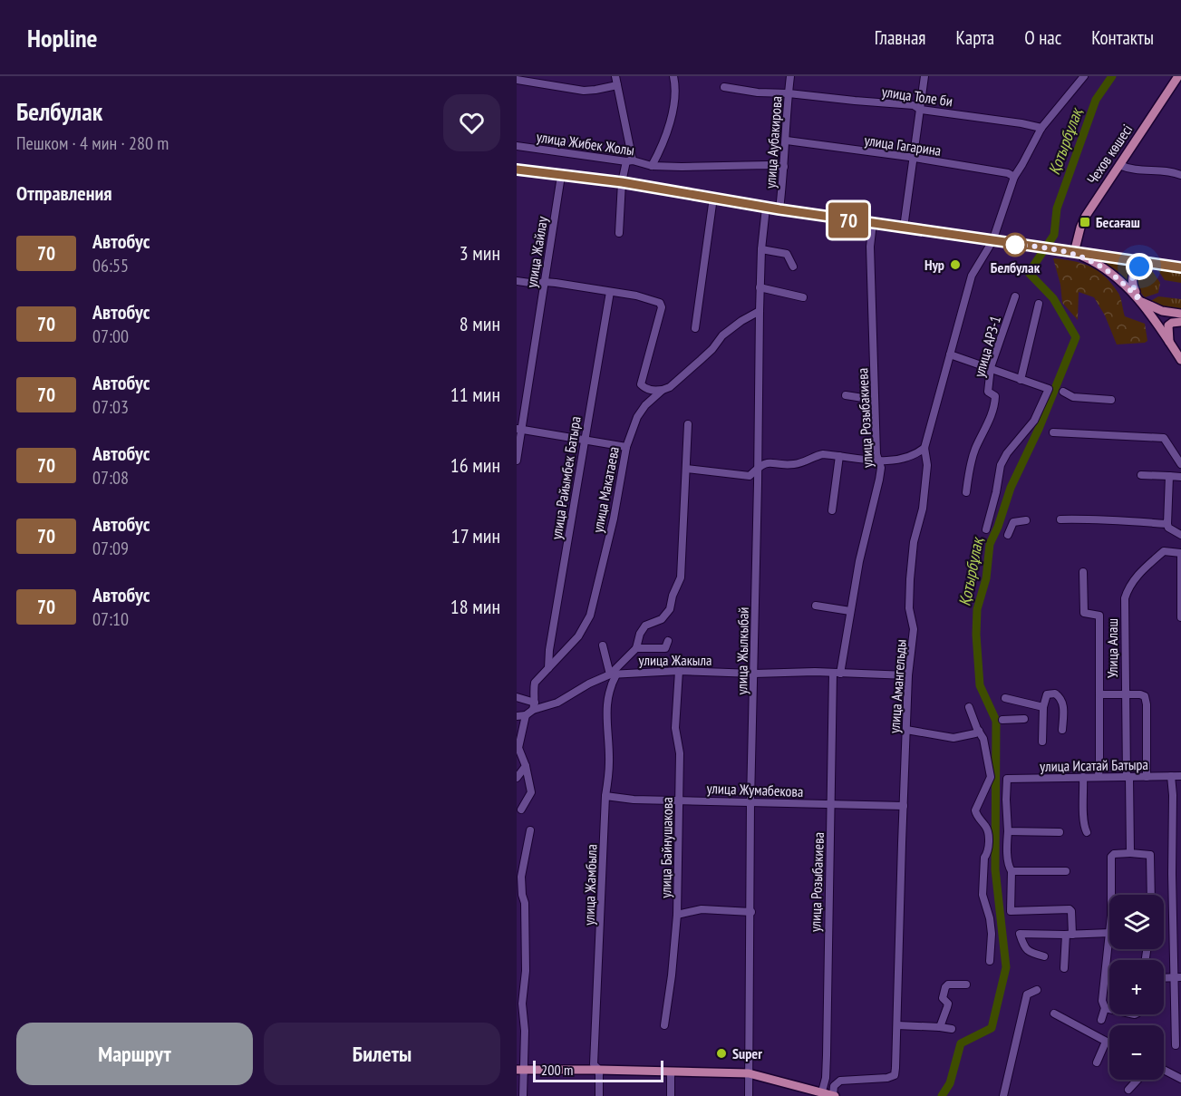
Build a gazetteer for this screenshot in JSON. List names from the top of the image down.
{
  "streets": {
    "main road": ["Чехов көшесі"],
    "street": [
      "улица Толе би",
      "улица Аубакирова",
      "улица Жибек Жолы",
      "улица Гагарина",
      "улица Жайлау",
      "улица АРЗ-1",
      "улица Розыбакиева",
      "улица Райымбек Батыра",
      "улица Макатаева",
      "Улица Алаш",
      "улица Жылкыбай",
      "улица Жакыла",
      "улица Амангельды",
      "улица Исатай Батыра",
      "улица Жумабекова",
      "улица Байнушакова",
      "улица Жамбыла"
    ]
  },
  "crossings": [
    ["улица Толе би", "улица Аубакирова"],
    ["улица Толе би", "улица Амангельды"],
    ["улица Аубакирова", "улица Жибек Жолы"],
    ["улица Аубакирова", "улица Гагарина"],
    ["улица Гагарина", "улица Амангельды"],
    ["улица Розыбакиева", "улица Жакыла"],
    ["улица Розыбакиева", "улица Жумабекова"],
    ["улица Райымбек Батыра", "улица Макатаева"],
    ["улица Макатаева", "улица Жылкыбай"],
    ["улица Макатаева", "улица Жакыла"],
    ["Улица Алаш", "улица Исатай Батыра"],
    ["улица Жылкыбай", "улица Жакыла"],
    ["улица Жылкыбай", "улица Жумабекова"],
    ["улица Жакыла", "улица Амангельды"],
    ["улица Жакыла", "улица Байнушакова"],
    ["улица Жакыла", "улица Жамбыла"],
    ["улица Амангельды", "улица Жумабекова"],
    ["улица Жумабекова", "улица Байнушакова"],
    ["улица Жумабекова", "улица Жамбыла"]
  ],
  "water": ["Қотырбұлақ"],
  "places": {
    "transit": ["Бесағаш"],
    "other": ["Белбулак", "Нур", "Super"]
  },
  "lines": ["bus line 70"],
  "scale_bar": "200 m",
  "page": {
    "header": "Hopline",
    "nav": [
      "Главная",
      "Карта",
      "О нас",
      "Контакты"
    ],
    "heading": [
      ["Белбулак", "Пешком · 4 мин · 280 m"],
      "Отправления"
    ],
    "on_map": "70",
    "list": [
      {
        "mark": "70",
        "name": "Автобус",
        "note": "06:55",
        "value": "3 мин"
      },
      {
        "mark": "70",
        "name": "Автобус",
        "note": "07:00",
        "value": "8 мин"
      },
      {
        "mark": "70",
        "name": "Автобус",
        "note": "07:03",
        "value": "11 мин"
      },
      {
        "mark": "70",
        "name": "Автобус",
        "note": "07:08",
        "value": "16 мин"
      },
      {
        "mark": "70",
        "name": "Автобус",
        "note": "07:09",
        "value": "17 мин"
      },
      {
        "mark": "70",
        "name": "Автобус",
        "note": "07:10",
        "value": "18 мин"
      }
    ],
    "map_buttons": ["+", "−"],
    "buttons": ["Маршрут", "Билеты"],
    "scale": "200 m"
  }
}
